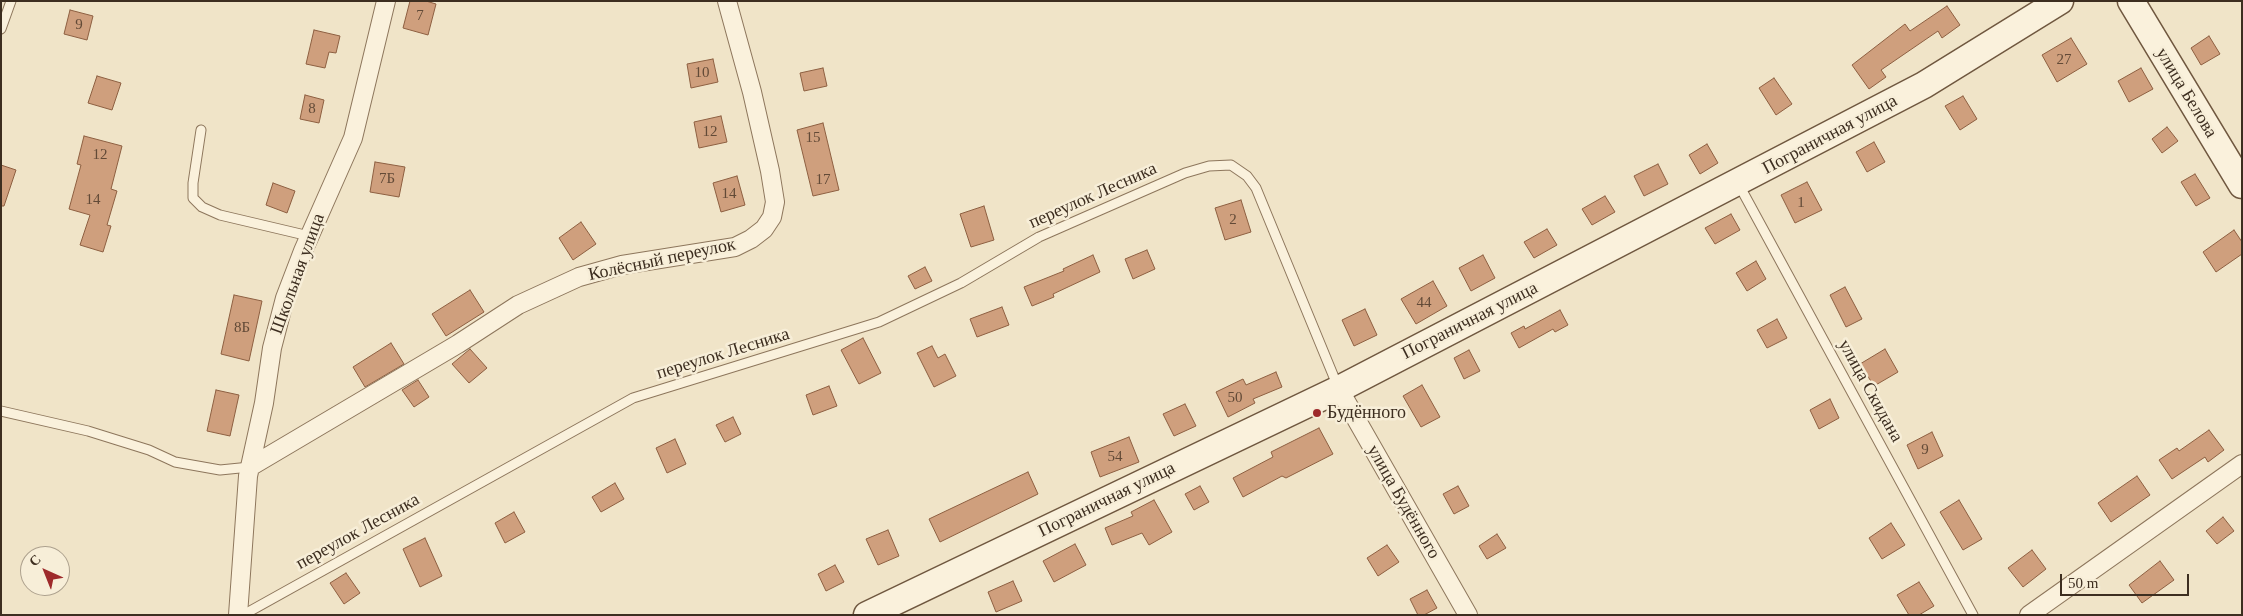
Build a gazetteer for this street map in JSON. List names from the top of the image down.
{
  "streets": {
    "street": [
      "улица Белова",
      "Пограничная улица",
      "Колёсный переулок",
      "Школьная улица",
      "улица Будённого"
    ],
    "lane": ["переулок Лесника", "улица Скидана"]
  },
  "crossings": [
    ["Пограничная улица", "переулок Лесника"],
    ["Пограничная улица", "улица Скидана"],
    ["Пограничная улица", "улица Будённого"],
    ["переулок Лесника", "улица Будённого"],
    ["Колёсный переулок", "Школьная улица"]
  ],
  "places": ["Будённого"],
  "house_numbers": [
    "7",
    "9",
    "27",
    "10",
    "8",
    "12",
    "15",
    "12",
    "7Б",
    "17",
    "14",
    "14",
    "1",
    "2",
    "44",
    "8Б",
    "50",
    "9",
    "54"
  ],
  "scale_bar": "50 m",
  "north": "top left"
}
